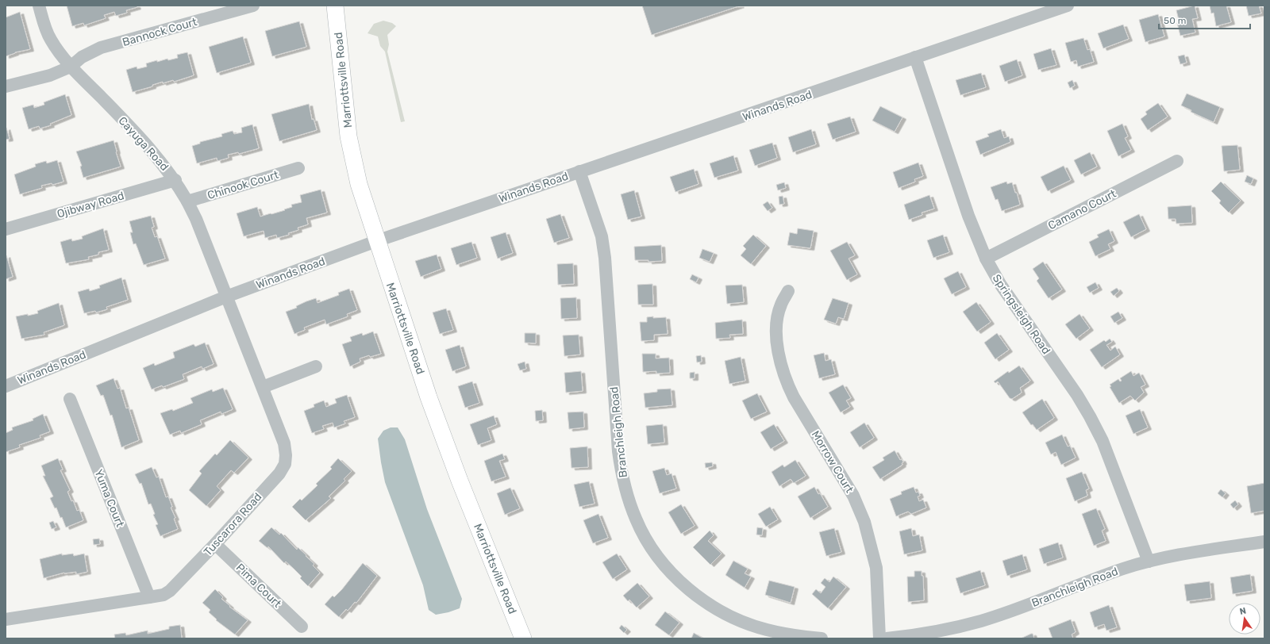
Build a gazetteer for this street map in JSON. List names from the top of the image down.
{
  "streets": {
    "main road": ["Marriottsville Road"],
    "street": [
      "Bannock Court",
      "Winands Road",
      "Cayuga Road",
      "Chinook Court",
      "Ojibway Road",
      "Camano Court",
      "Springsleigh Road",
      "Branchleigh Road",
      "Morrow Court",
      "Yuma Court",
      "Tuscarora Road",
      "Pima Court"
    ]
  },
  "crossings": [
    ["Bannock Court", "Cayuga Road"],
    ["Marriottsville Road", "Winands Road"],
    ["Winands Road", "Cayuga Road"],
    ["Winands Road", "Springsleigh Road"],
    ["Winands Road", "Branchleigh Road"],
    ["Winands Road", "Tuscarora Road"],
    ["Cayuga Road", "Chinook Court"],
    ["Cayuga Road", "Ojibway Road"],
    ["Cayuga Road", "Tuscarora Road"],
    ["Camano Court", "Springsleigh Road"],
    ["Springsleigh Road", "Branchleigh Road"],
    ["Yuma Court", "Tuscarora Road"],
    ["Tuscarora Road", "Pima Court"]
  ],
  "scale_bar": "50 m",
  "north": "top"
}
